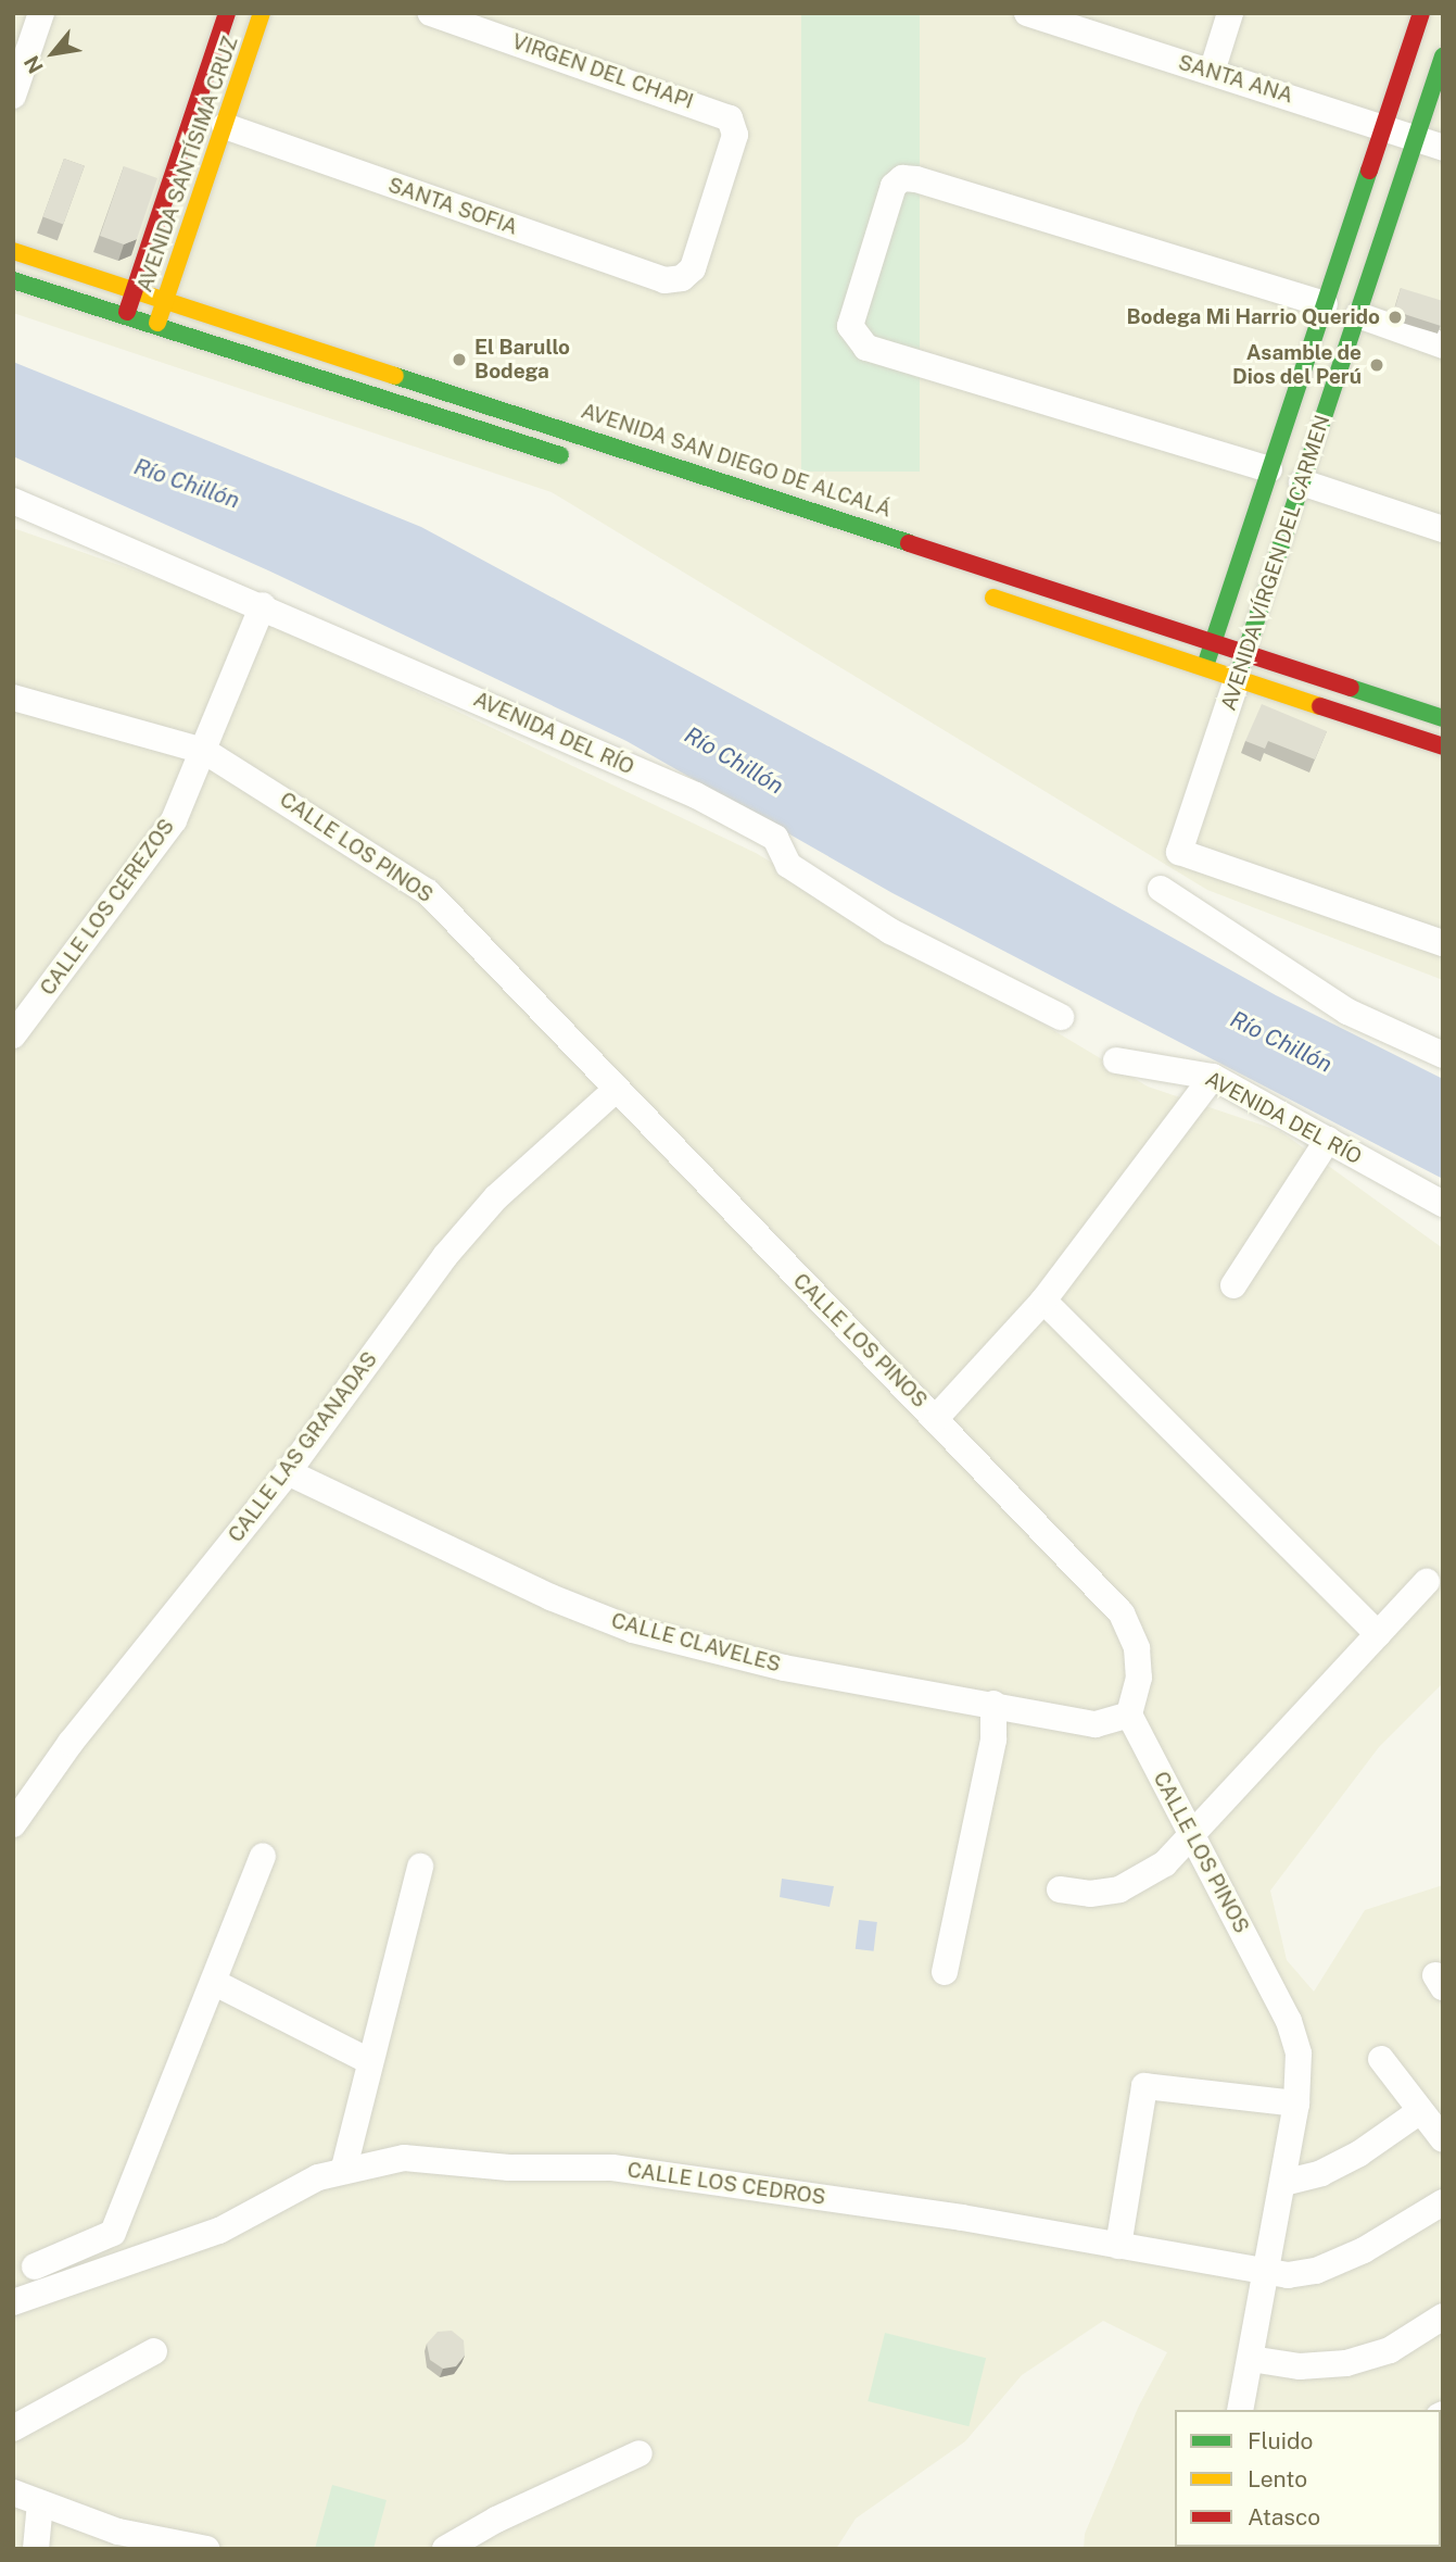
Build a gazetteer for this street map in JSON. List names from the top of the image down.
{
  "streets": {
    "main road": ["AVENIDA SANTÍSIMA CRUZ", "AVENIDA SAN DIEGO DE ALCALÁ", "AVENIDA VÍRGEN DEL CARMEN"],
    "street": [
      "VIRGEN DEL CHAPI",
      "SANTA ANA",
      "SANTA SOFIA",
      "AVENIDA DEL RÍO",
      "CALLE LOS PINOS",
      "CALLE LOS CEREZOS",
      "CALLE LAS GRANADAS",
      "CALLE CLAVELES",
      "CALLE LOS CEDROS"
    ]
  },
  "crossings": [
    ["VIRGEN DEL CHAPI", "SANTA SOFIA"],
    ["SANTA ANA", "AVENIDA VÍRGEN DEL CARMEN"],
    ["AVENIDA SANTÍSIMA CRUZ", "SANTA SOFIA"],
    ["AVENIDA SANTÍSIMA CRUZ", "AVENIDA SAN DIEGO DE ALCALÁ"],
    ["AVENIDA SAN DIEGO DE ALCALÁ", "AVENIDA VÍRGEN DEL CARMEN"],
    ["AVENIDA DEL RÍO", "CALLE LOS CEREZOS"],
    ["CALLE LOS PINOS", "CALLE LOS CEREZOS"],
    ["CALLE LOS PINOS", "CALLE LAS GRANADAS"],
    ["CALLE LOS PINOS", "CALLE CLAVELES"],
    ["CALLE LOS PINOS", "CALLE LOS CEDROS"],
    ["CALLE LAS GRANADAS", "CALLE CLAVELES"]
  ],
  "water": ["Río Chillón"],
  "places": ["Bodega Mi Harrio Querido", "El Barullo Bodega", "Asamble de Dios del Perú"],
  "legend": ["Fluido", "Lento", "Atasco"],
  "north": "bottom left"
}
